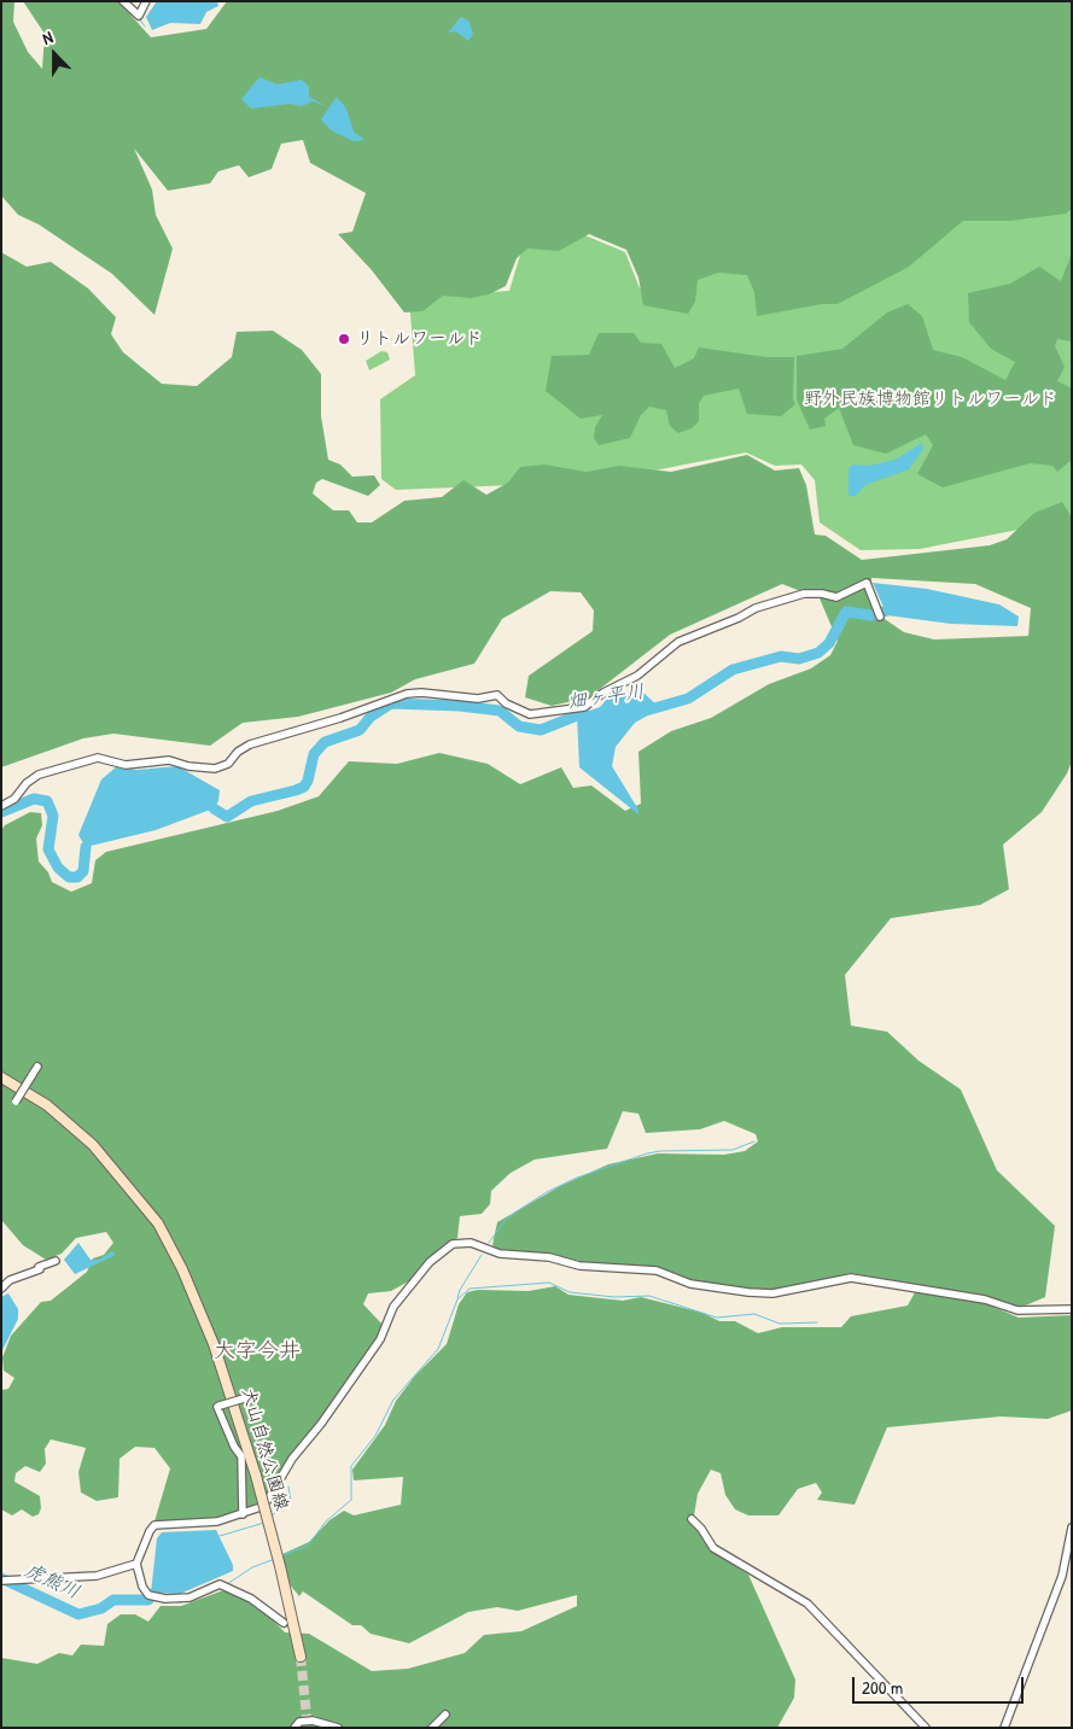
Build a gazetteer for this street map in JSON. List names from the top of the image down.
{
  "streets": {
    "main road": ["犬山自然公園線"]
  },
  "districts": ["大字今井"],
  "water": ["畑ヶ平川", "虎熊川"],
  "parks": ["野外民族博物館リトルワールド"],
  "places": ["リトルワールド"],
  "scale_bar": "200 m",
  "north": "top"
}
